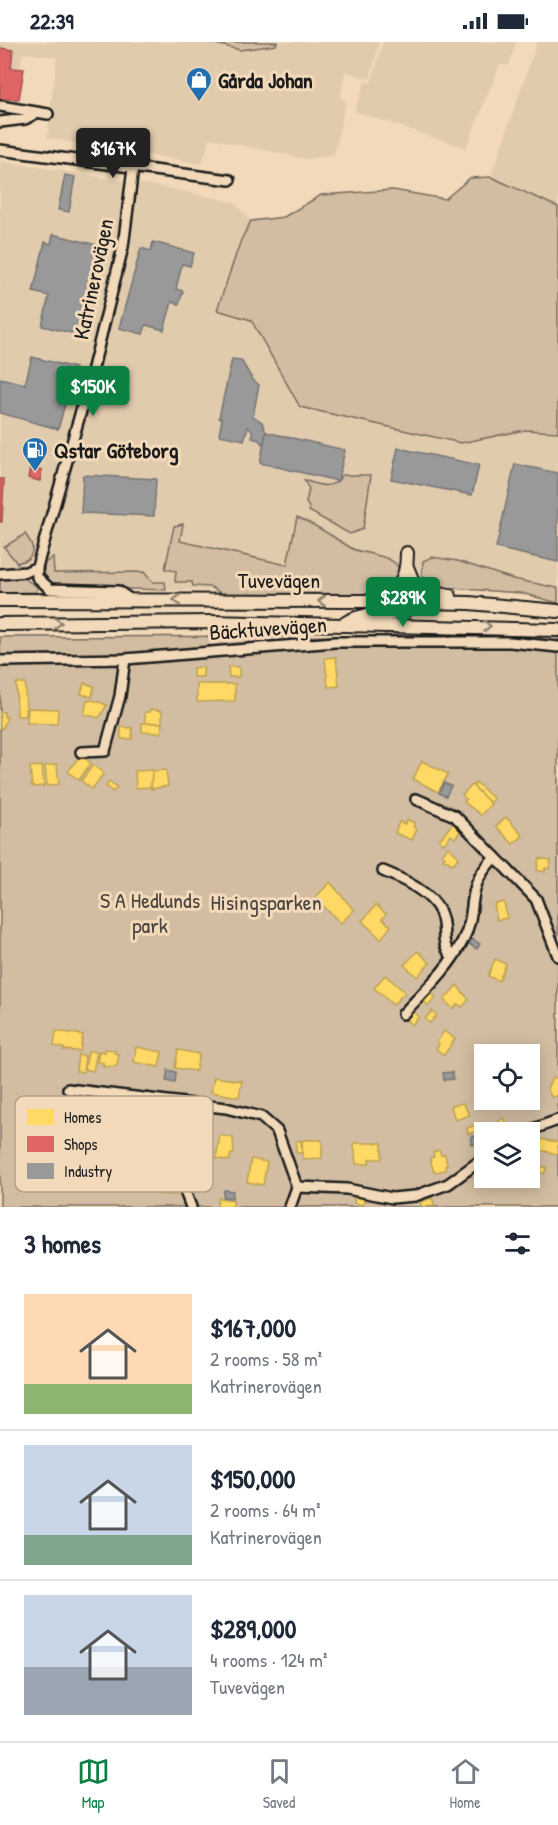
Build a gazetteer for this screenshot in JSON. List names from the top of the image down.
{
  "streets": {
    "main road": ["Tuvevägen"],
    "street": ["Katrinerovägen", "Bäcktuvevägen"]
  },
  "parks": ["S A Hedlunds park", "Hisingsparken"],
  "places": {
    "shop": ["Gårda Johan"],
    "fuel station": ["Qstar Göteborg"]
  },
  "legend": ["Homes", "Shops", "Industry"],
  "page": {
    "status": "22:39",
    "price": ["$167K", "$150K", "$289K"],
    "heading": "3 homes",
    "list": [
      {
        "name": "$167,000",
        "note": "2 rooms · 58 m² · Katrinerovägen"
      },
      {
        "name": "$150,000",
        "note": "2 rooms · 64 m² · Katrinerovägen"
      },
      {
        "name": "$289,000",
        "note": "4 rooms · 124 m² · Tuvevägen"
      }
    ],
    "tabs": ["Map", "Saved", "Home"]
  }
}
